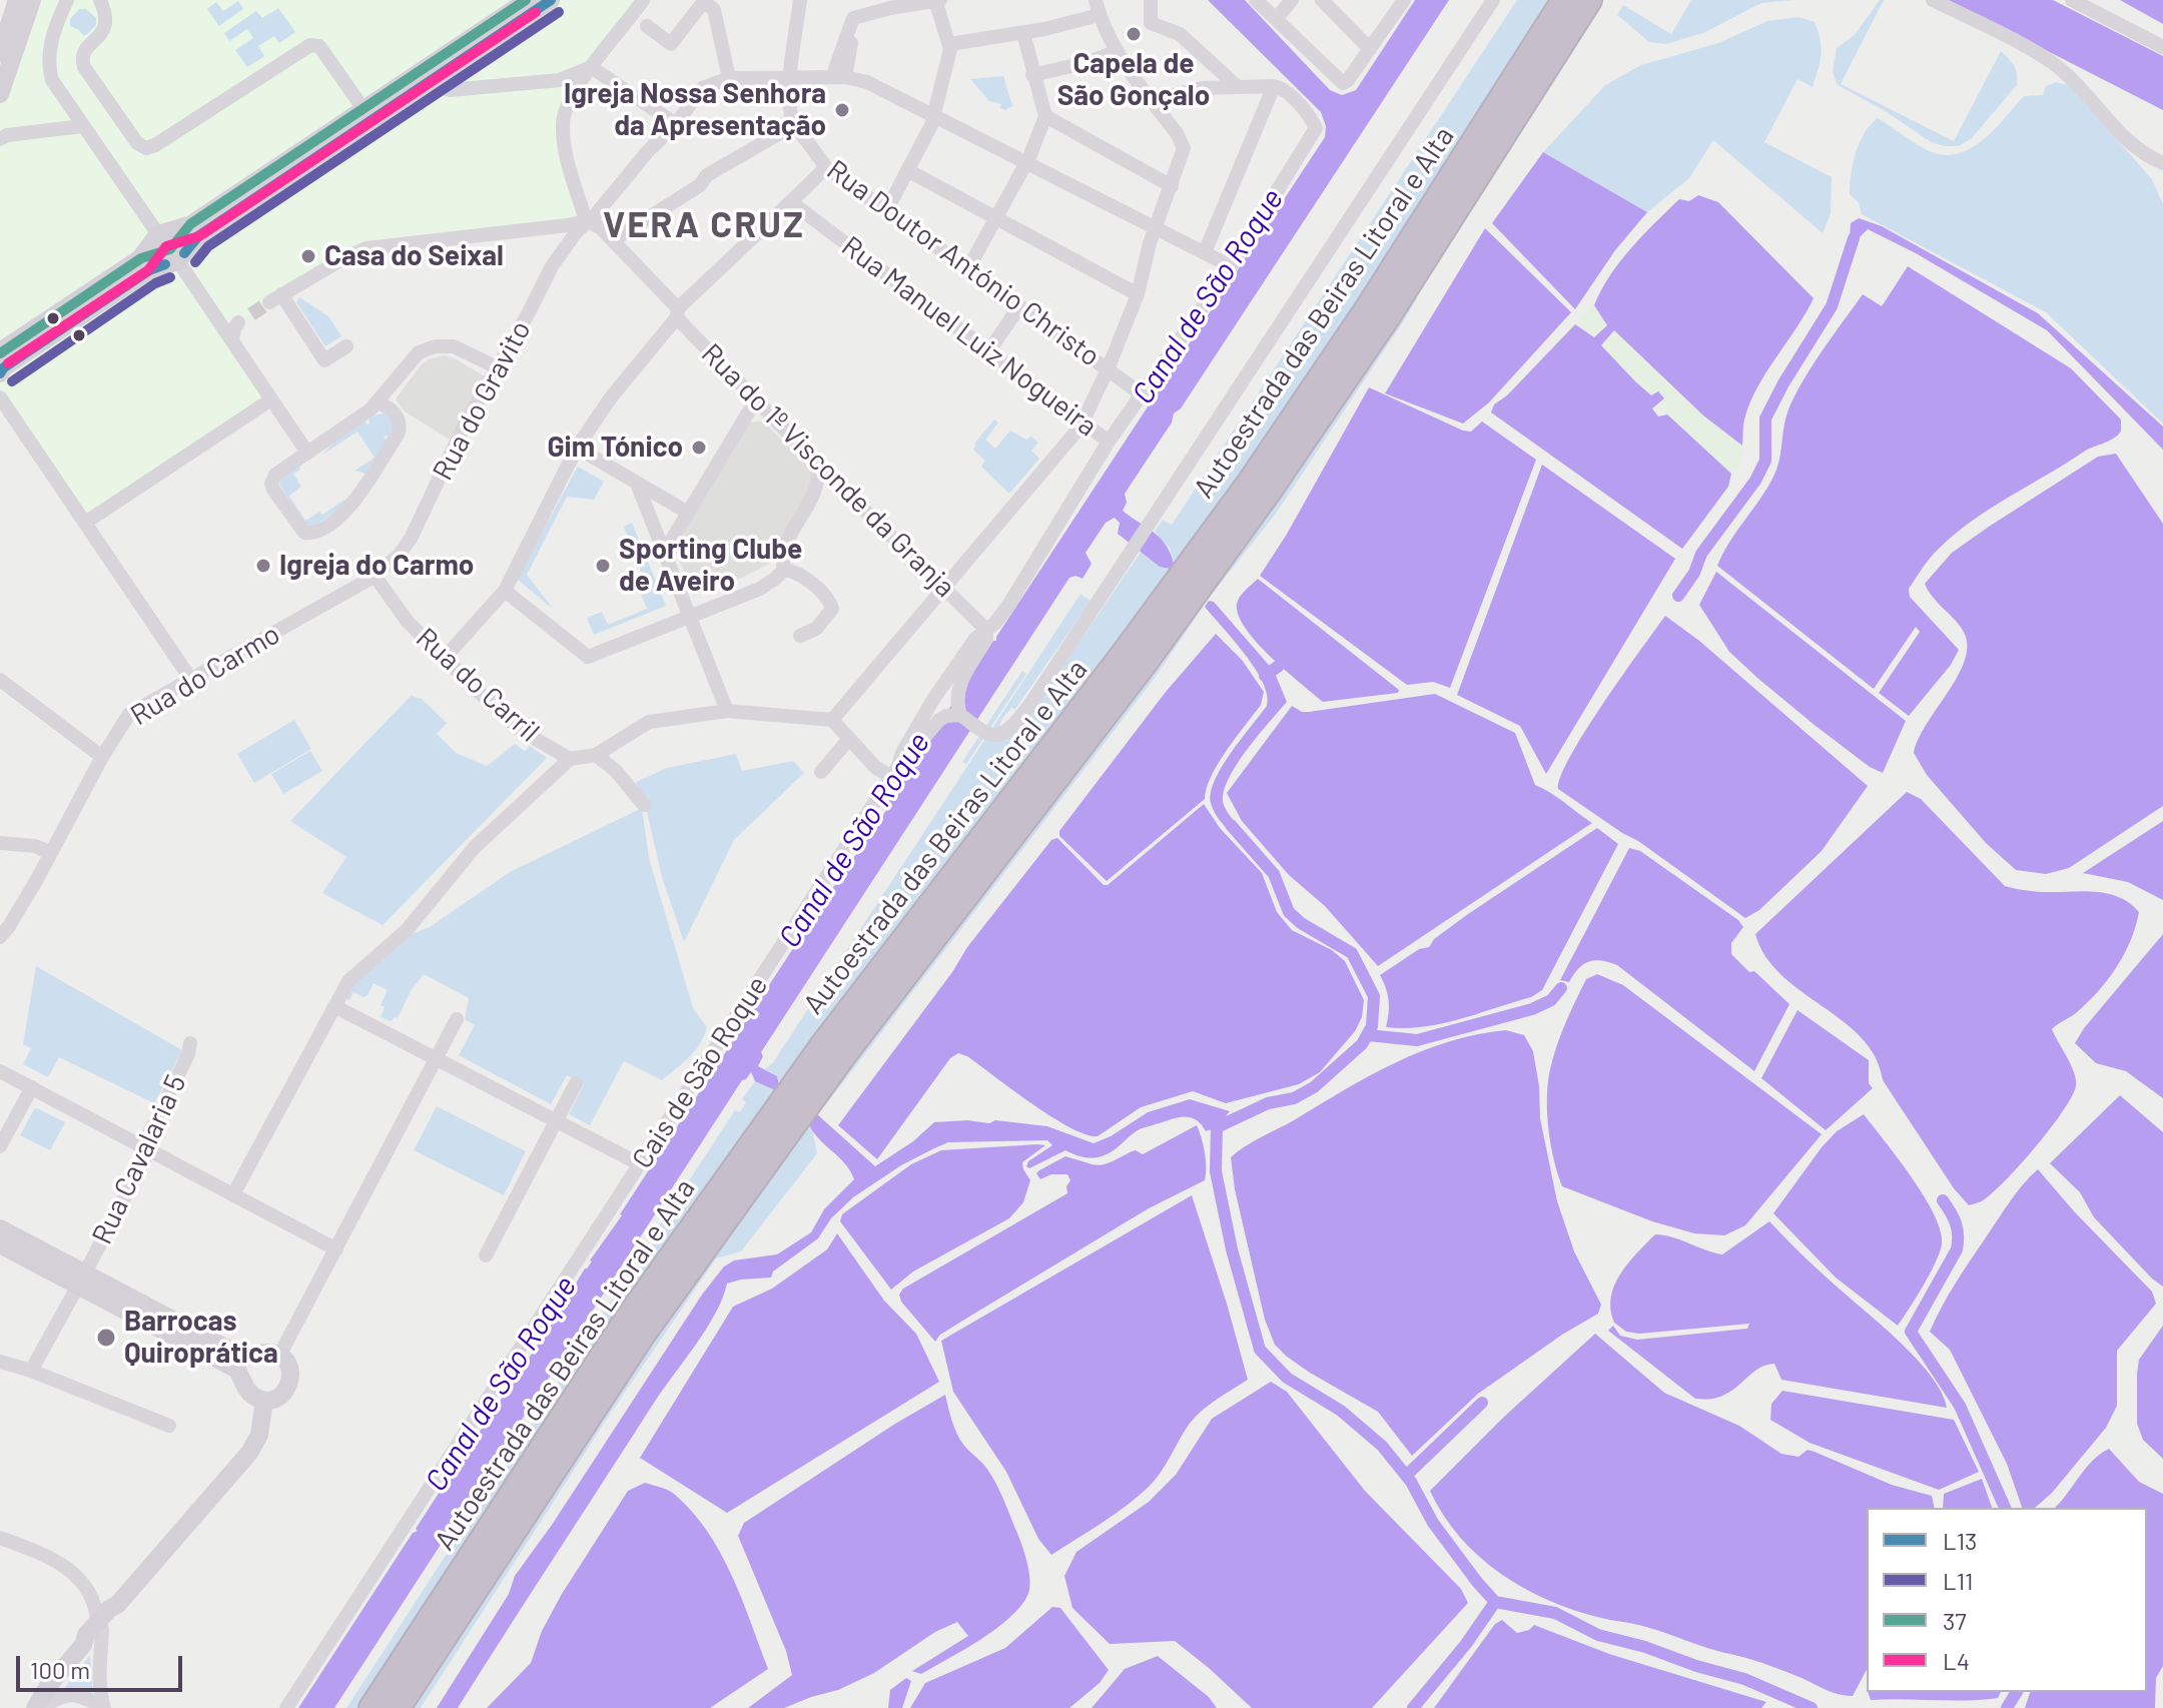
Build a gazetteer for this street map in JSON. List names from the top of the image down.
{
  "streets": {
    "highway": ["Autoestrada das Beiras Litoral e Alta"],
    "street": [
      "Rua Doutor António Christo",
      "Rua Manuel Luiz Nogueira",
      "Rua do Gravito",
      "Rua do 1º Visconde da Granja",
      "Rua do Carmo",
      "Rua do Carril",
      "Cais de São Roque",
      "Rua Cavalaria 5"
    ]
  },
  "crossings": [
    ["Rua Doutor António Christo", "Cais de São Roque"],
    ["Rua Manuel Luiz Nogueira", "Cais de São Roque"],
    ["Rua do Gravito", "Rua do 1º Visconde da Granja"],
    ["Rua do Gravito", "Rua do Carmo"],
    ["Rua do Gravito", "Rua do Carril"],
    ["Rua do 1º Visconde da Granja", "Cais de São Roque"],
    ["Rua do Carmo", "Rua do Carril"]
  ],
  "districts": ["VERA CRUZ"],
  "water": ["Canal de São Roque"],
  "places": [
    "Capela de São Gonçalo",
    "Igreja Nossa Senhora da Apresentação",
    "Casa do Seixal",
    "Gim Tónico",
    "Igreja do Carmo",
    "Sporting Clube de Aveiro",
    "Barrocas Quiroprática"
  ],
  "lines": [
    "transit line L13",
    "transit line 37",
    "transit line L11",
    "transit line L4"
  ],
  "legend": [
    "L13",
    "L11",
    "37",
    "L4"
  ],
  "scale_bar": "100 m"
}
